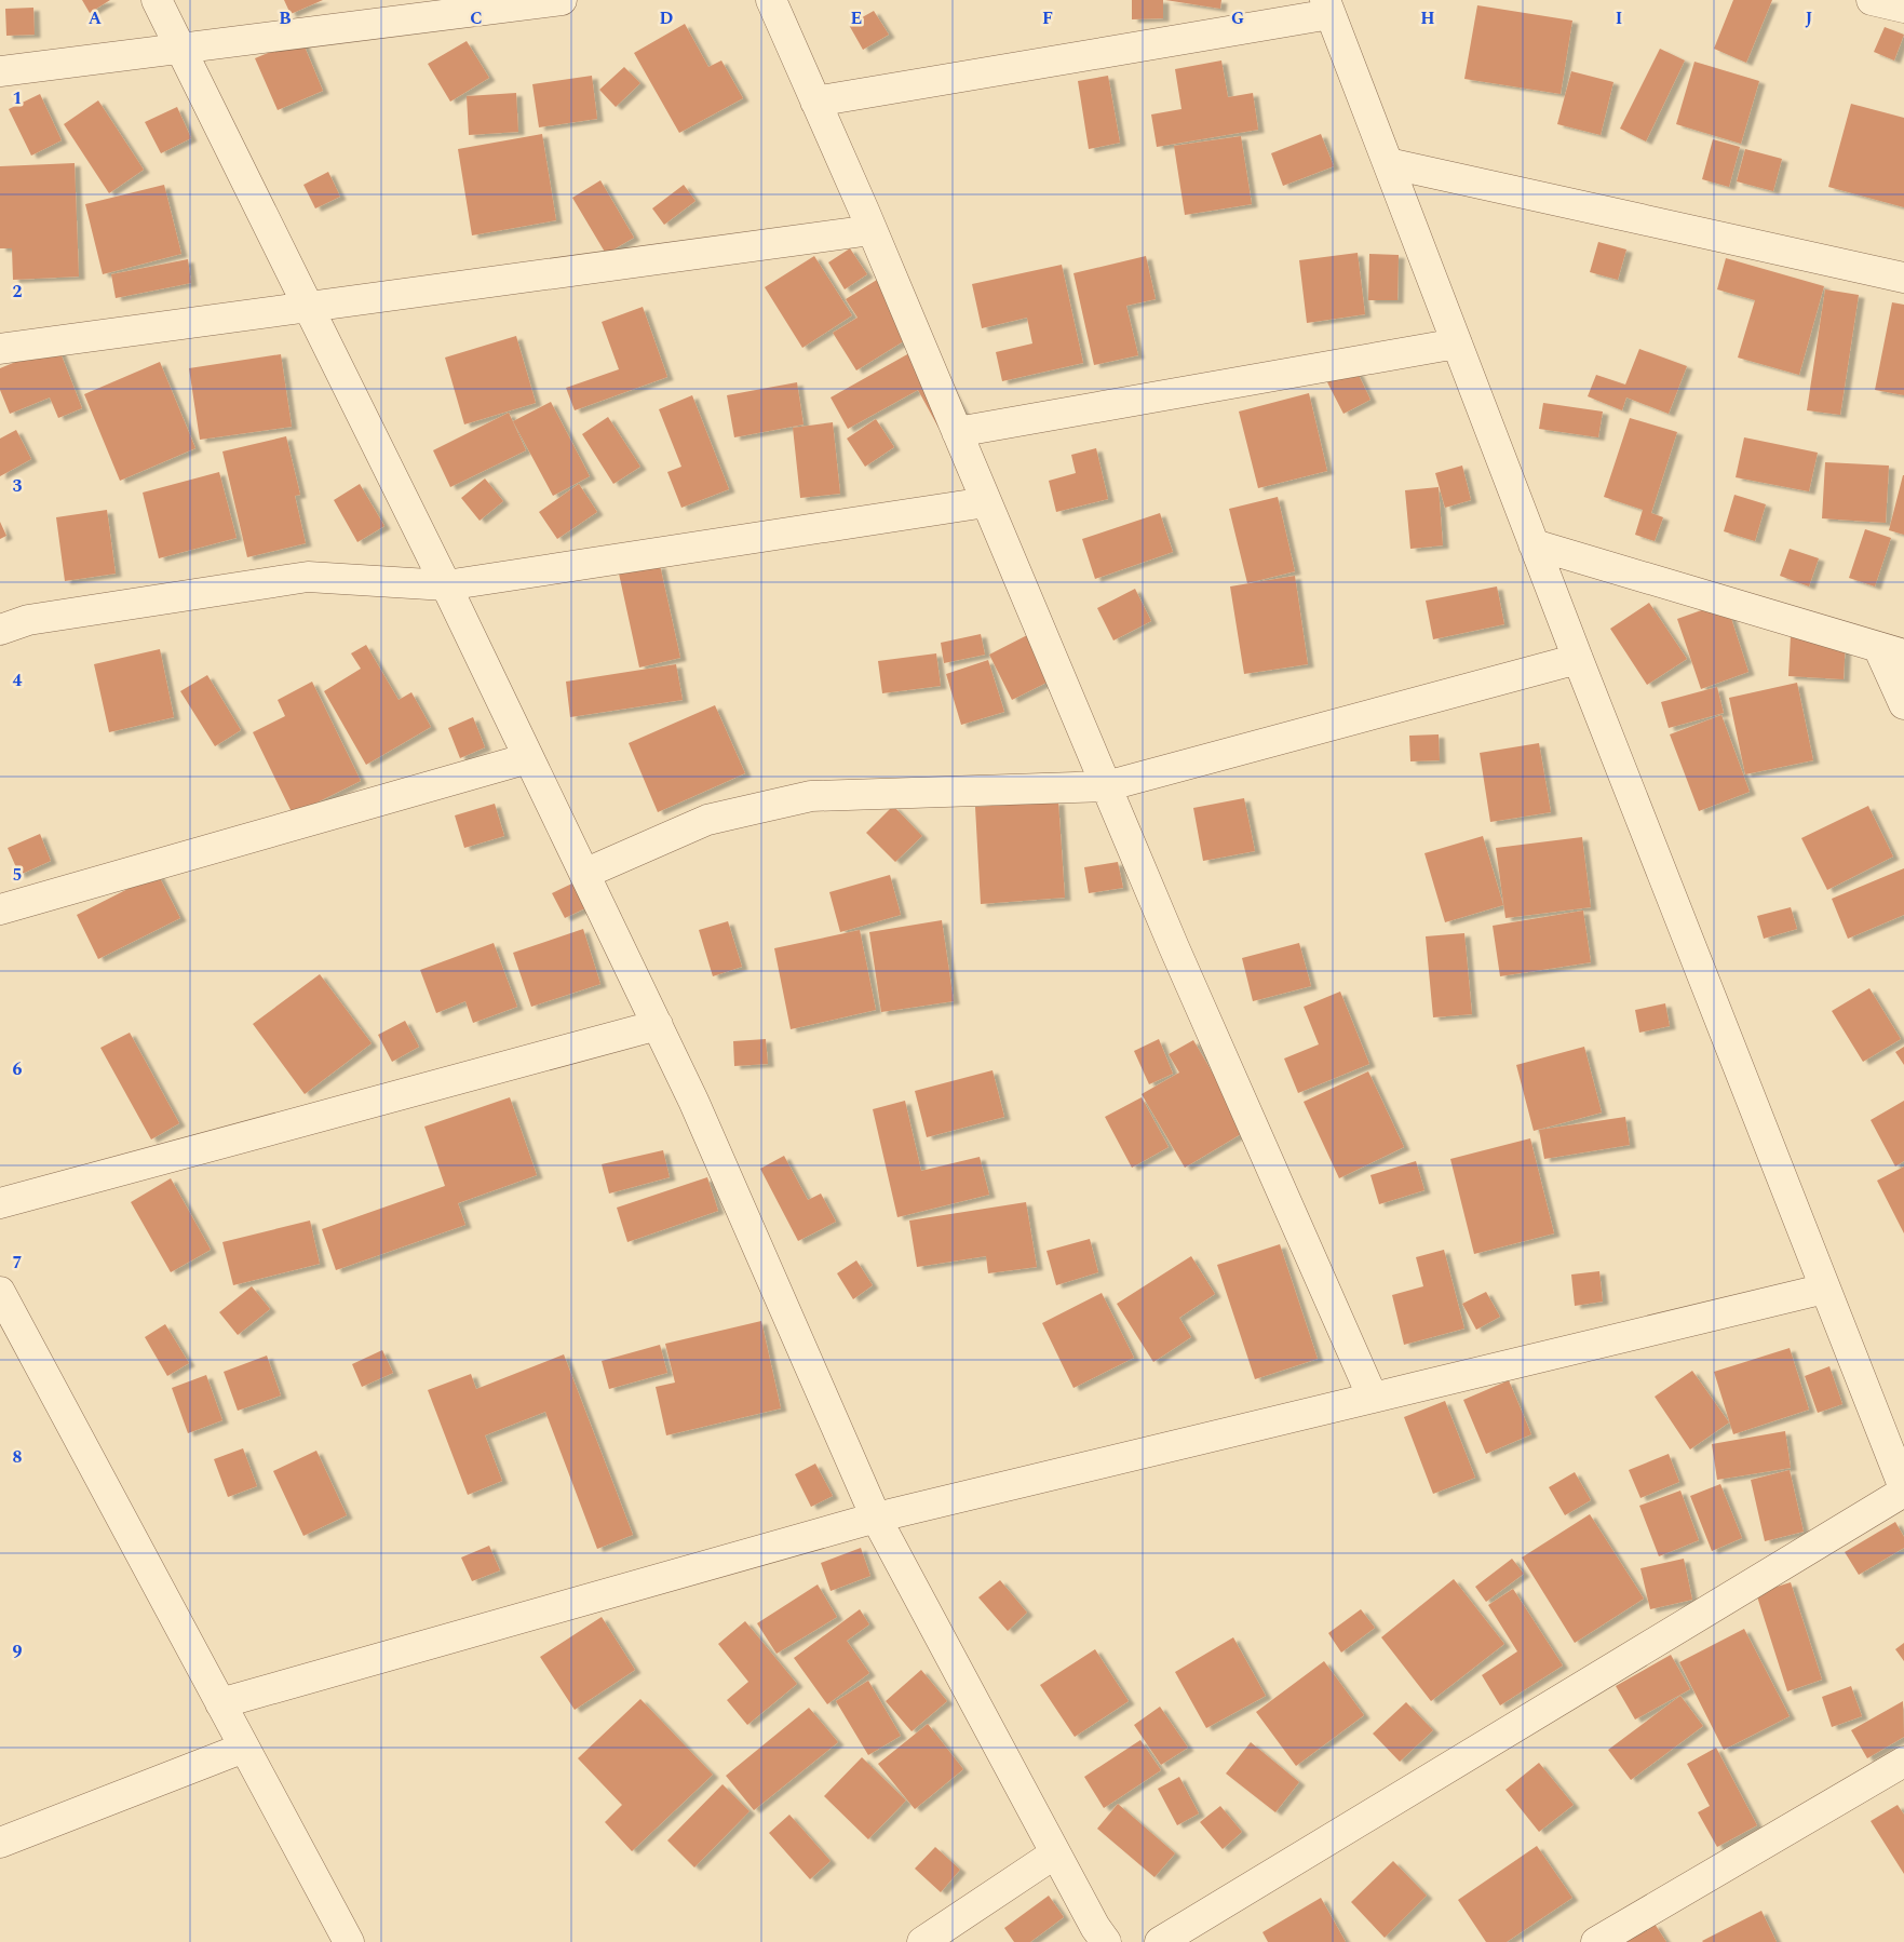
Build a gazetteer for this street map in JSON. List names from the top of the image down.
{
  "grid": {
    "columns": [
      "A",
      "B",
      "C",
      "D",
      "E",
      "F",
      "G",
      "H",
      "I",
      "J"
    ],
    "rows": [
      "1",
      "2",
      "3",
      "4",
      "5",
      "6",
      "7",
      "8",
      "9"
    ]
  }
}
